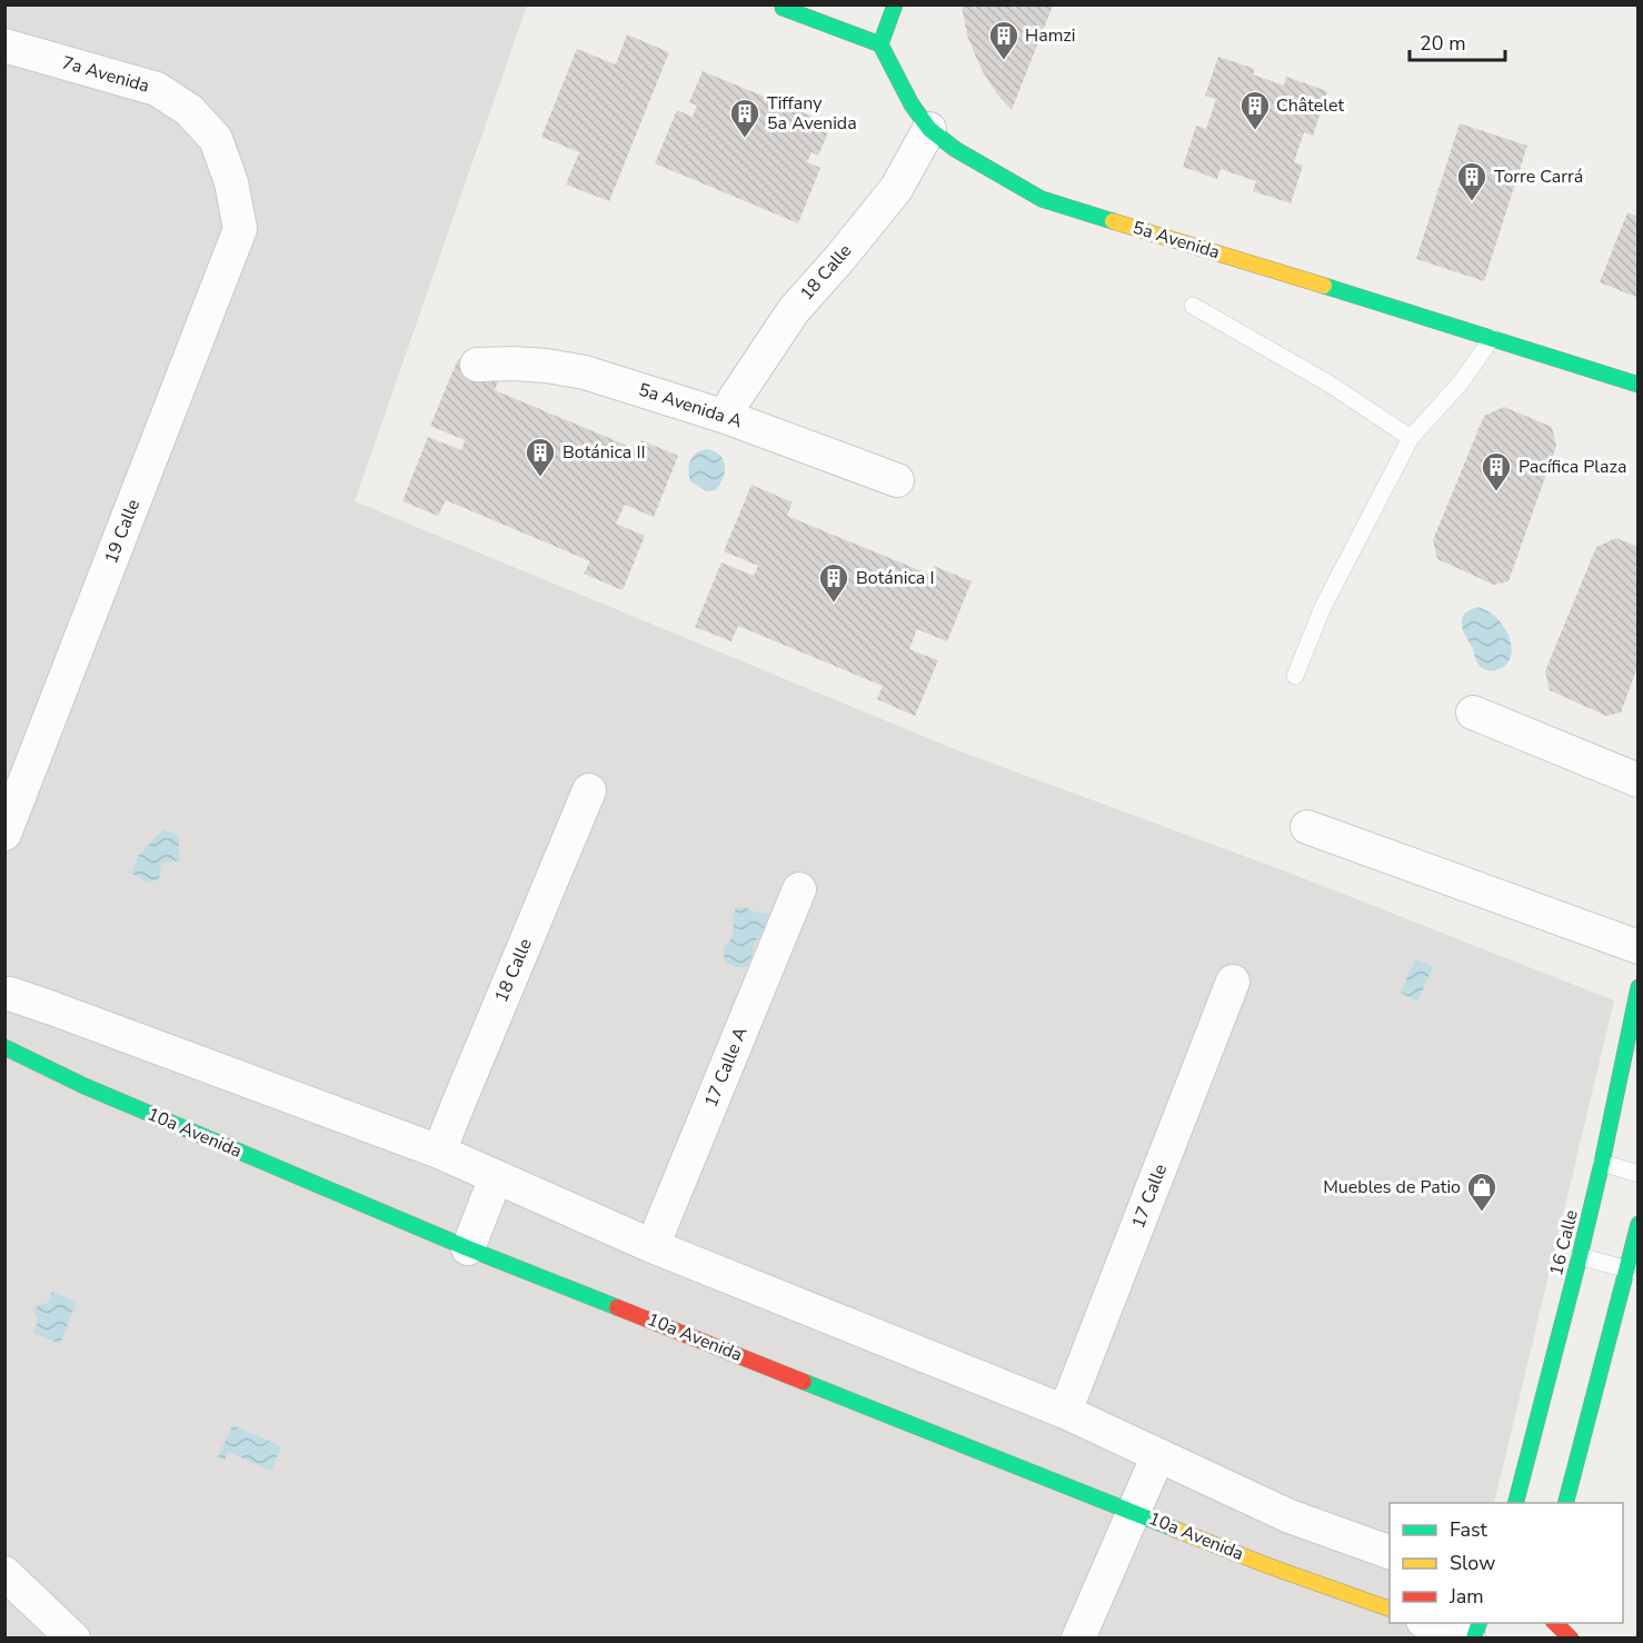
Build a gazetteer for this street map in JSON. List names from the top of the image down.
{
  "streets": {
    "street": [
      "7a Avenida",
      "5a Avenida",
      "18 Calle",
      "5a Avenida A",
      "19 Calle",
      "17 Calle A",
      "10a Avenida",
      "17 Calle",
      "16 Calle"
    ]
  },
  "crossings": [
    ["7a Avenida", "19 Calle"],
    ["5a Avenida", "18 Calle"],
    ["18 Calle", "5a Avenida A"]
  ],
  "places": {
    "building": [
      "Hamzi",
      "Châtelet",
      "Tiffany 5a Avenida",
      "Torre Carrá",
      "Botánica II",
      "Pacífica Plaza",
      "Botánica I"
    ],
    "shop": ["Muebles de Patio"]
  },
  "legend": ["Fast", "Slow", "Jam"],
  "scale_bar": "20 m"
}
